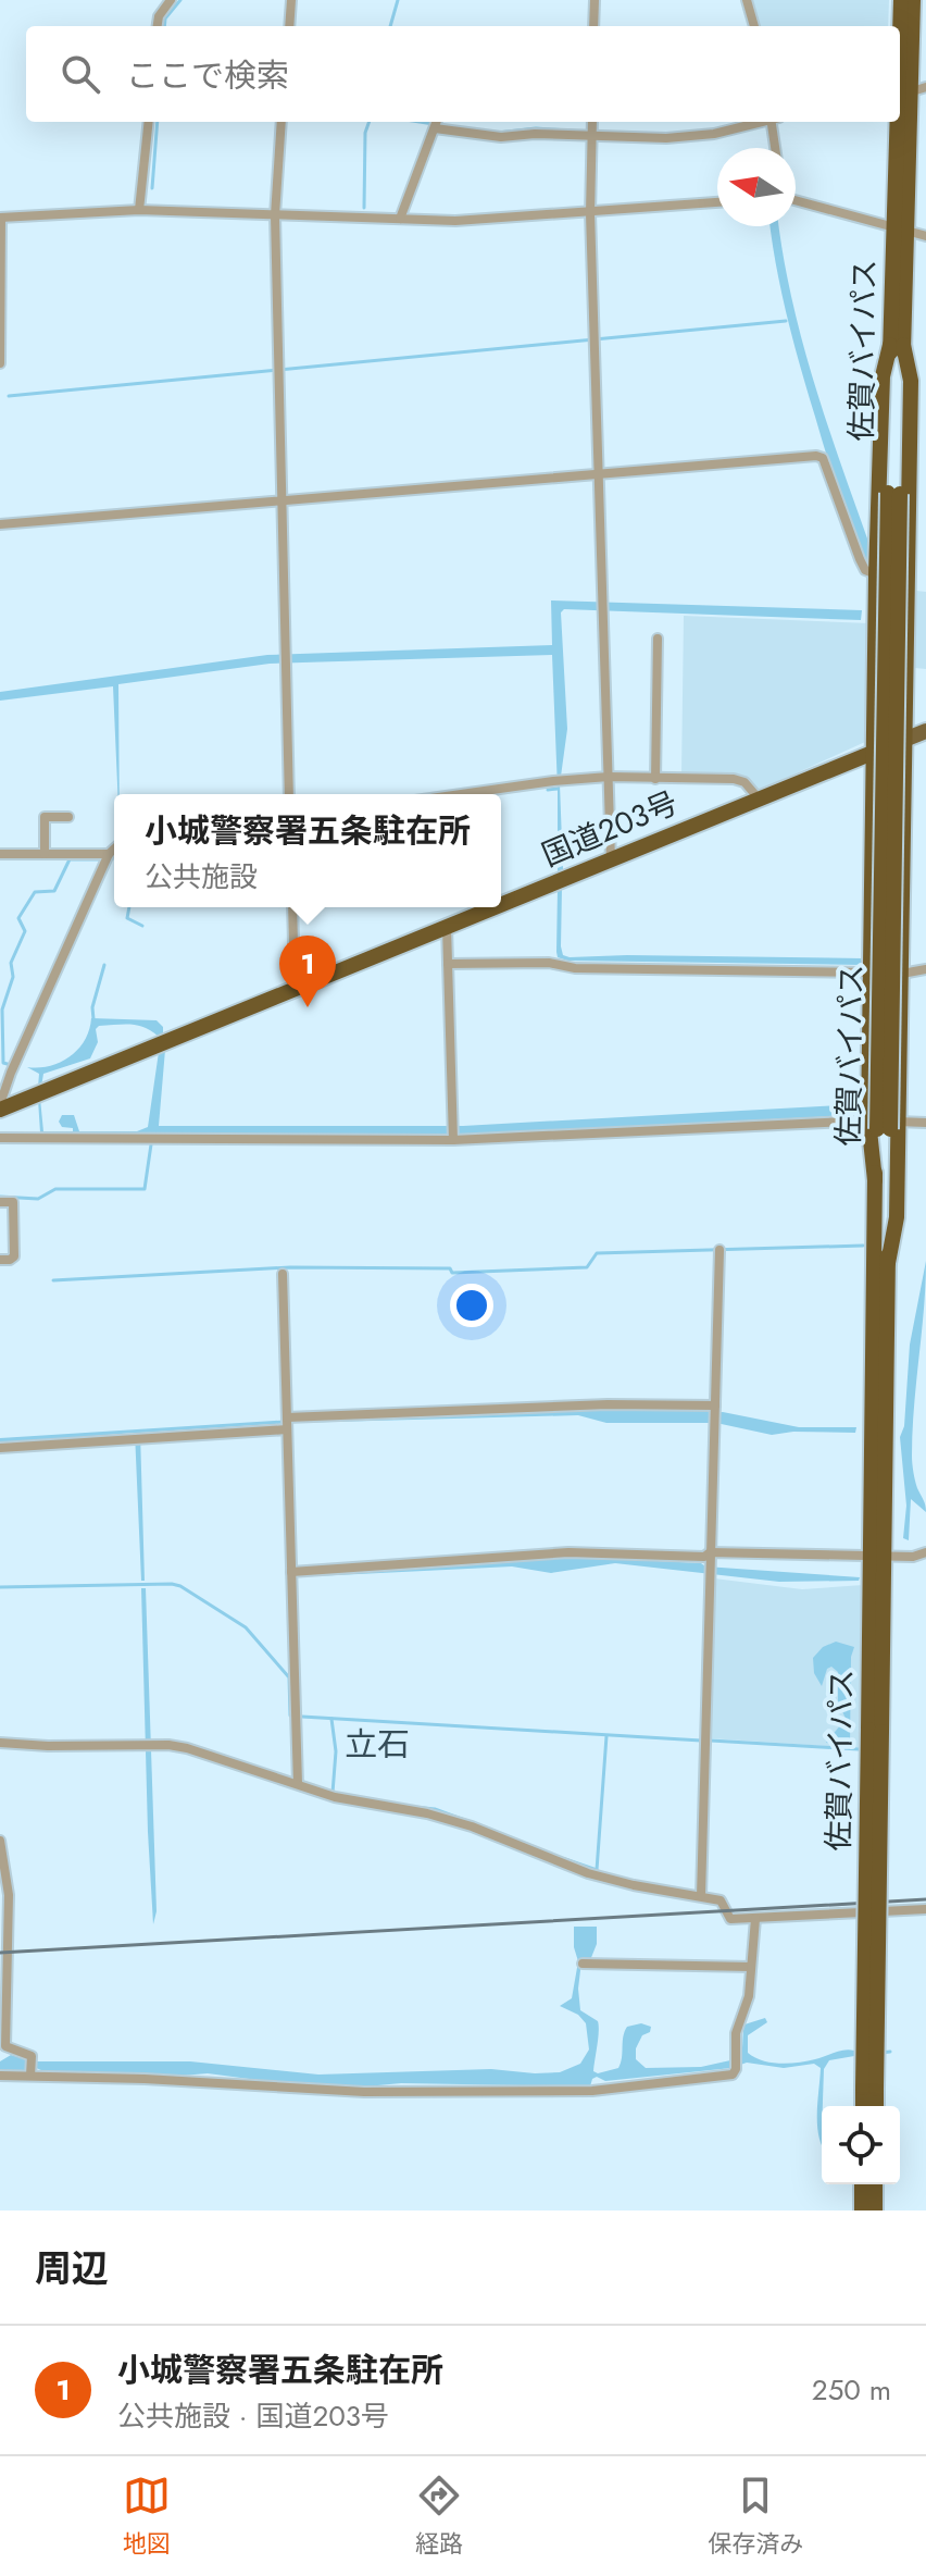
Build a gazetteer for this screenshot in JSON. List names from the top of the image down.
{
  "streets": {
    "highway": ["佐賀バイパス", "国道203号"]
  },
  "districts": ["立石"],
  "north": "left",
  "page": {
    "search": "ここで検索",
    "popup": ["小城警察署五条駐在所", "公共施設"],
    "pins": "1",
    "heading": "周辺",
    "list": [
      {
        "mark": "1",
        "name": "小城警察署五条駐在所",
        "note": "公共施設 · 国道203号",
        "value": "250 m"
      }
    ],
    "nav": ["地図", "経路", "保存済み"]
  }
}
